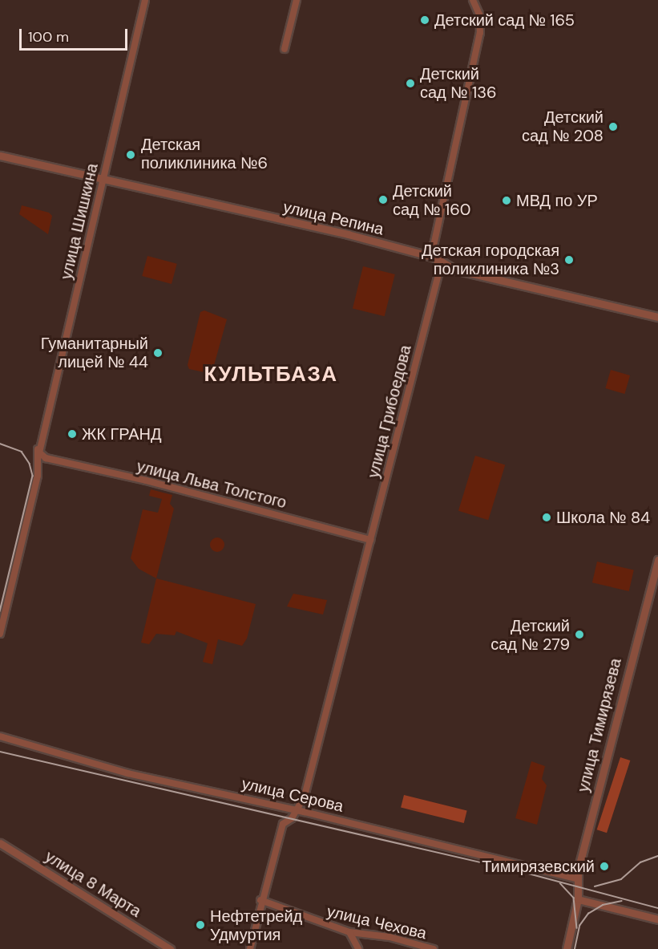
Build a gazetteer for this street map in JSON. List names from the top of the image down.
{
  "streets": {
    "street": [
      "улица Репина",
      "улица Шишкина",
      "улица Грибоедова",
      "улица Льва Толстого",
      "улица Тимирязева",
      "улица Серова",
      "улица 8 Марта",
      "улица Чехова"
    ]
  },
  "crossings": [
    ["улица Репина", "улица Шишкина"],
    ["улица Репина", "улица Грибоедова"],
    ["улица Шишкина", "улица Льва Толстого"],
    ["улица Грибоедова", "улица Льва Толстого"],
    ["улица Грибоедова", "улица Серова"],
    ["улица Грибоедова", "улица Чехова"],
    ["улица Тимирязева", "улица Серова"]
  ],
  "districts": ["КУЛЬТБАЗА"],
  "places": [
    "Детский сад № 165",
    "Детский сад № 136",
    "Детский сад № 208",
    "Детская поликлиника №6",
    "Детский сад № 160",
    "МВД по УР",
    "Детская городская поликлиника №3",
    "Гуманитарный лицей № 44",
    "ЖК ГРАНД",
    "Школа № 84",
    "Детский сад № 279",
    "Тимирязевский",
    "Нефтетрейд Удмуртия"
  ],
  "scale_bar": "100 m"
}
